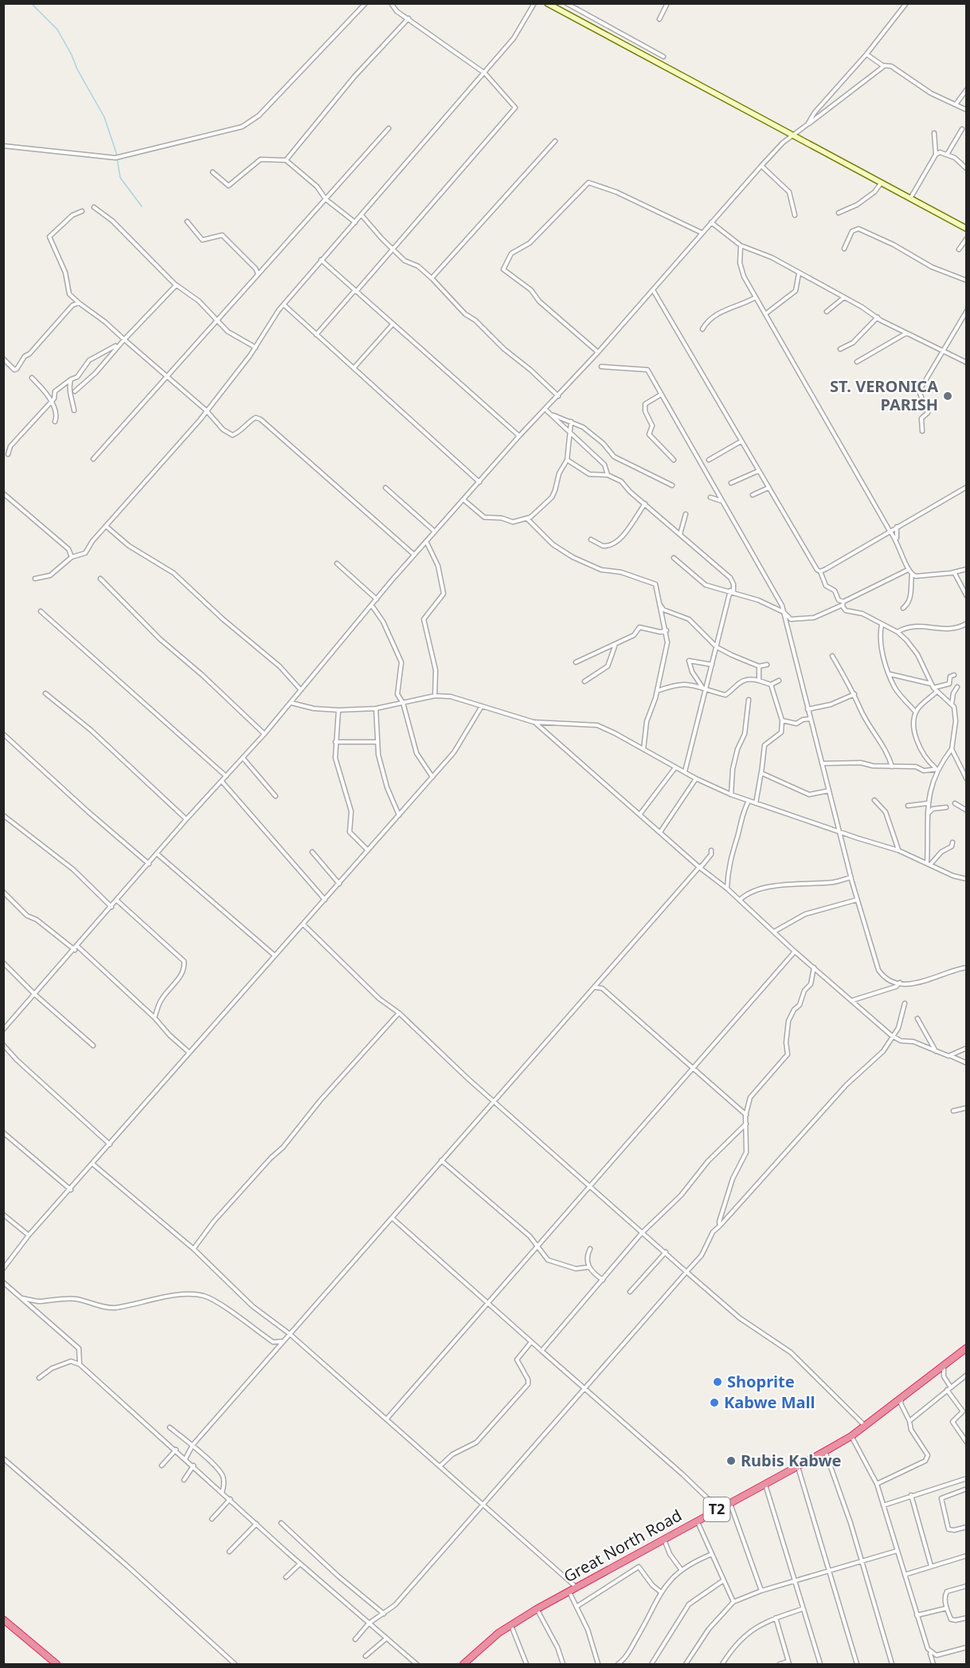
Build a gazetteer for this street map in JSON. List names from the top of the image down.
{
  "streets": {
    "highway": ["T2", "Great North Road"]
  },
  "places": [
    "ST. VERONICA PARISH",
    "Shoprite",
    "Kabwe Mall",
    "Rubis Kabwe"
  ]
}
